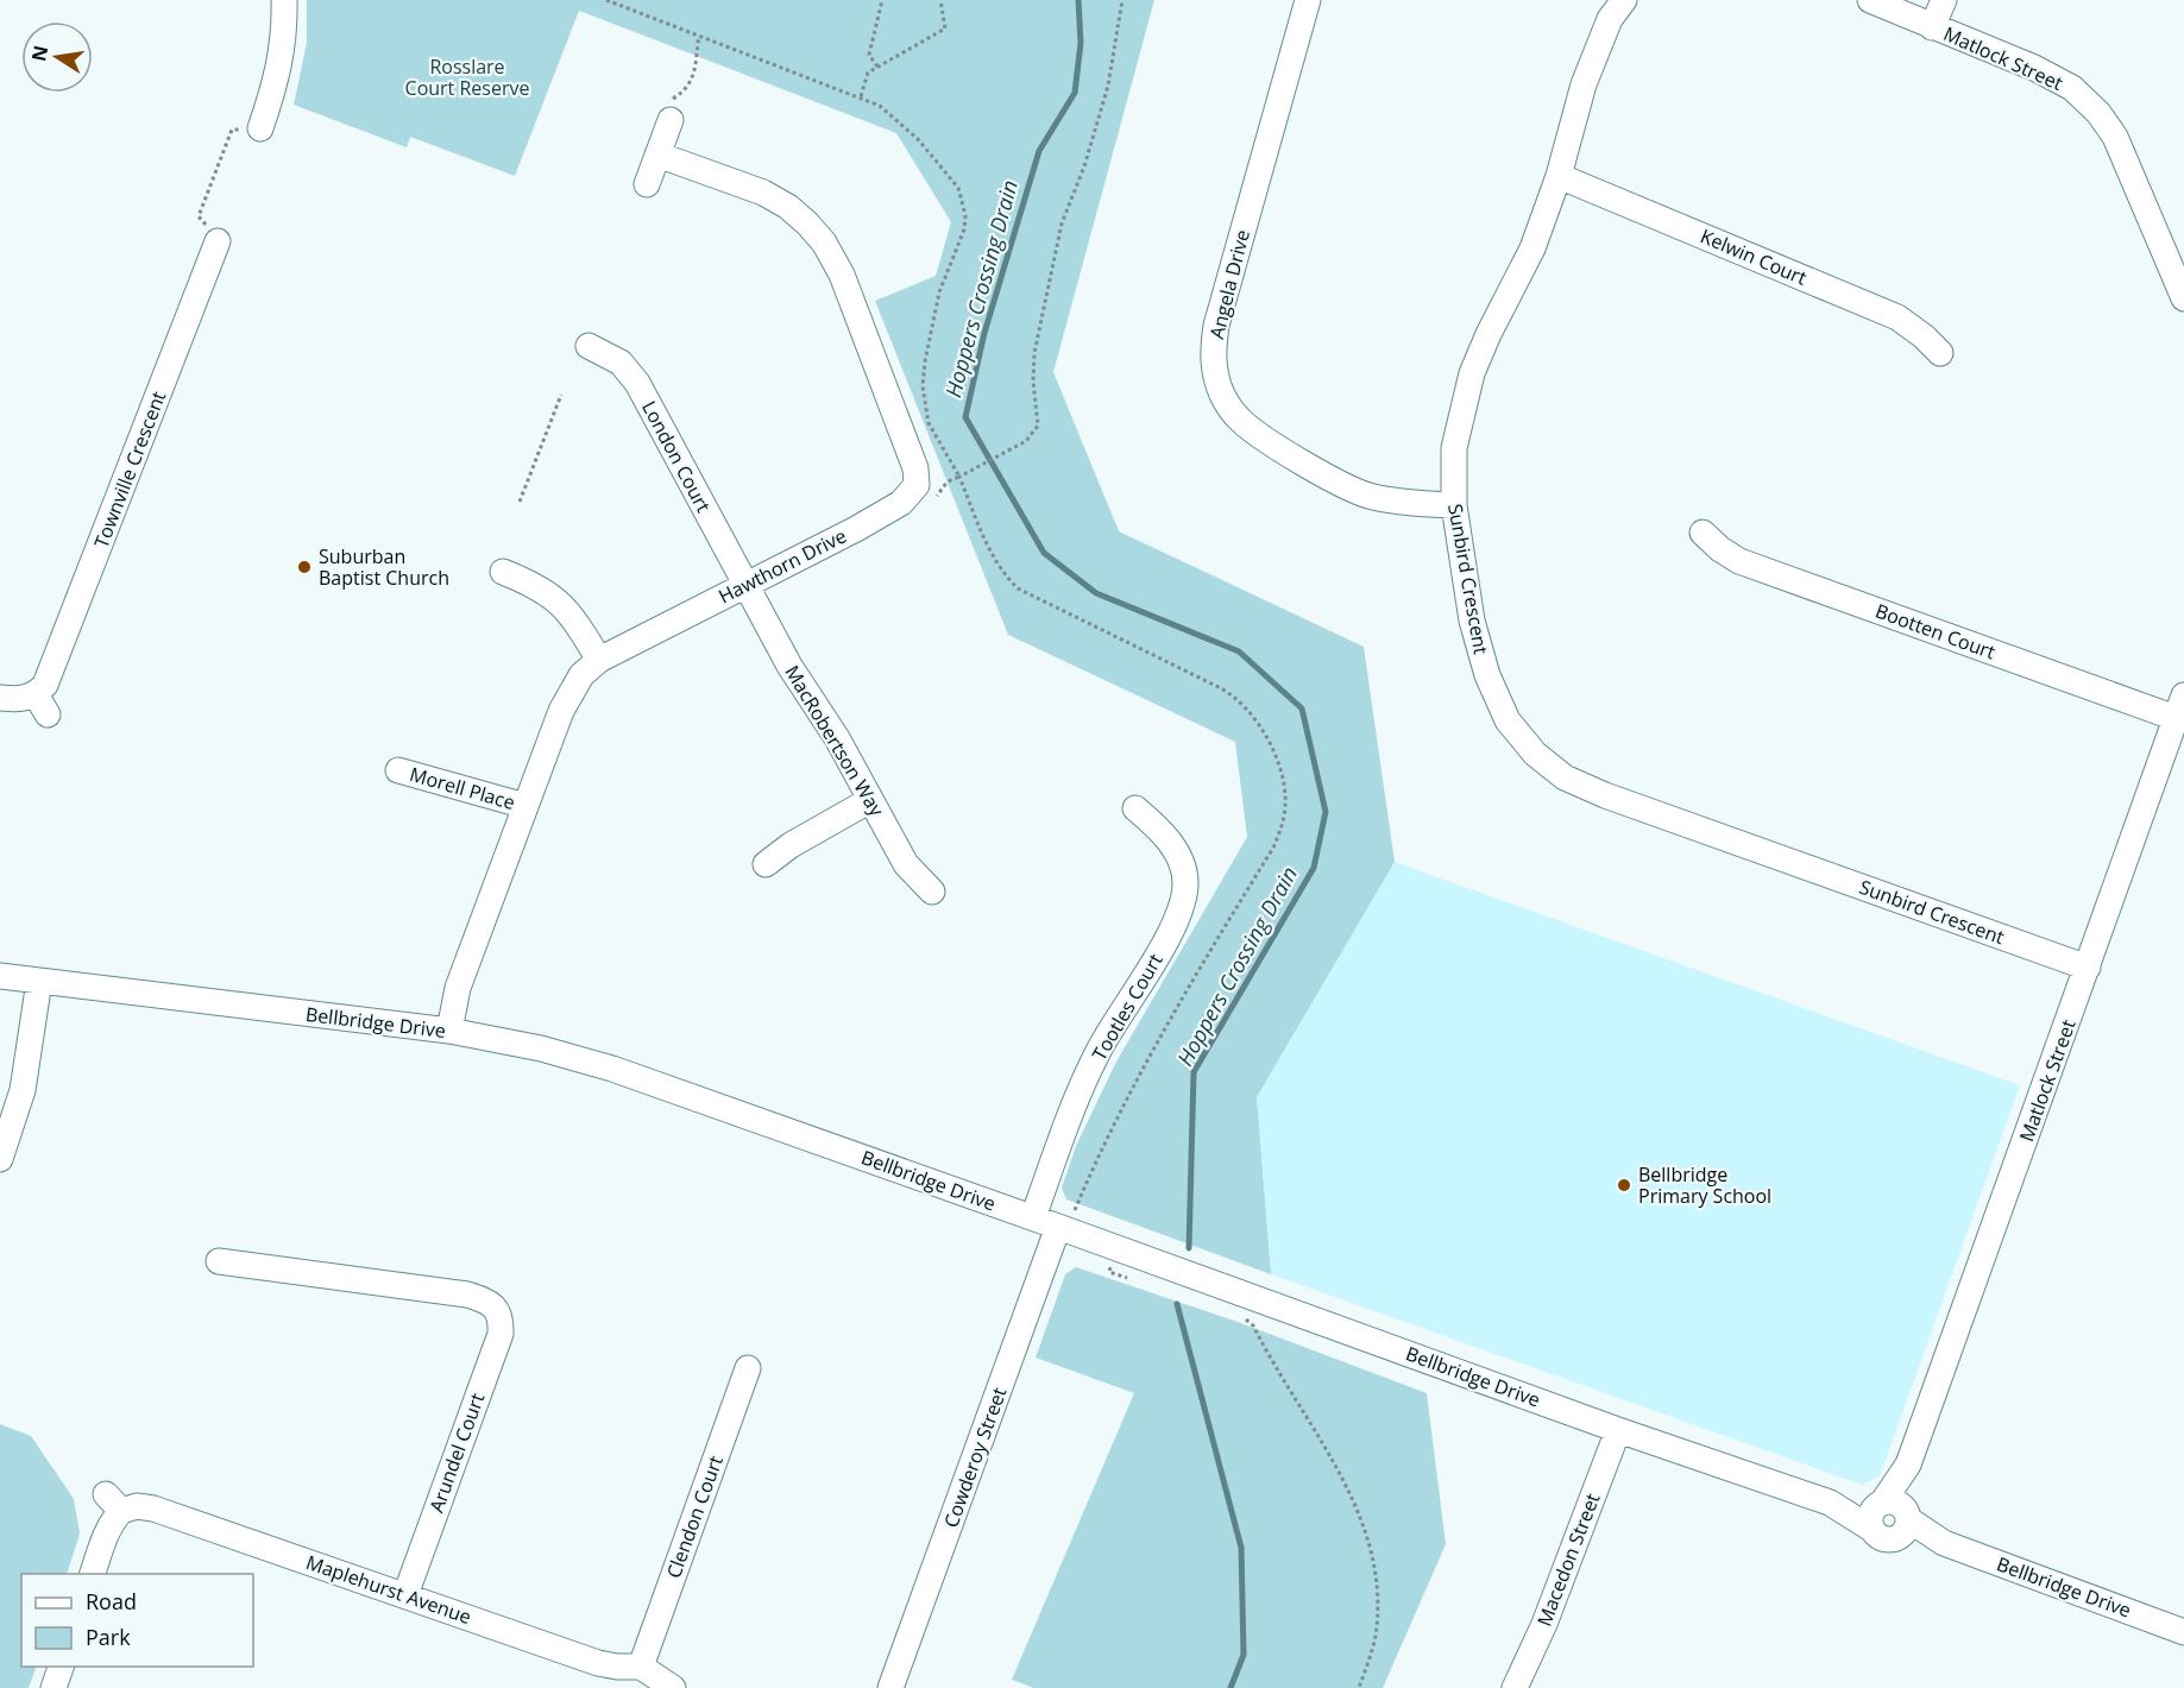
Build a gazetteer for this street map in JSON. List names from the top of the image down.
{
  "streets": {
    "street": [
      "Matlock Street",
      "Kelwin Court",
      "Angela Drive",
      "London Court",
      "Townville Crescent",
      "Hawthorn Drive",
      "Sunbird Crescent",
      "Bootten Court",
      "MacRobertson Way",
      "Morell Place",
      "Tootles Court",
      "Bellbridge Drive",
      "Arundel Court",
      "Cowderoy Street",
      "Clendon Court",
      "Macedon Street",
      "Maplehurst Avenue"
    ]
  },
  "crossings": [
    ["Matlock Street", "Sunbird Crescent"],
    ["Matlock Street", "Bootten Court"],
    ["Matlock Street", "Bellbridge Drive"],
    ["Kelwin Court", "Sunbird Crescent"],
    ["Angela Drive", "Sunbird Crescent"],
    ["London Court", "Hawthorn Drive"],
    ["London Court", "MacRobertson Way"],
    ["Hawthorn Drive", "MacRobertson Way"],
    ["Hawthorn Drive", "Morell Place"],
    ["Hawthorn Drive", "Bellbridge Drive"],
    ["Tootles Court", "Bellbridge Drive"],
    ["Bellbridge Drive", "Cowderoy Street"],
    ["Bellbridge Drive", "Macedon Street"],
    ["Arundel Court", "Maplehurst Avenue"],
    ["Clendon Court", "Maplehurst Avenue"]
  ],
  "water": ["Hoppers Crossing Drain"],
  "parks": ["Rosslare Court Reserve"],
  "places": ["Suburban Baptist Church", "Bellbridge Primary School"],
  "legend": ["Road", "Park"],
  "north": "left"
}
